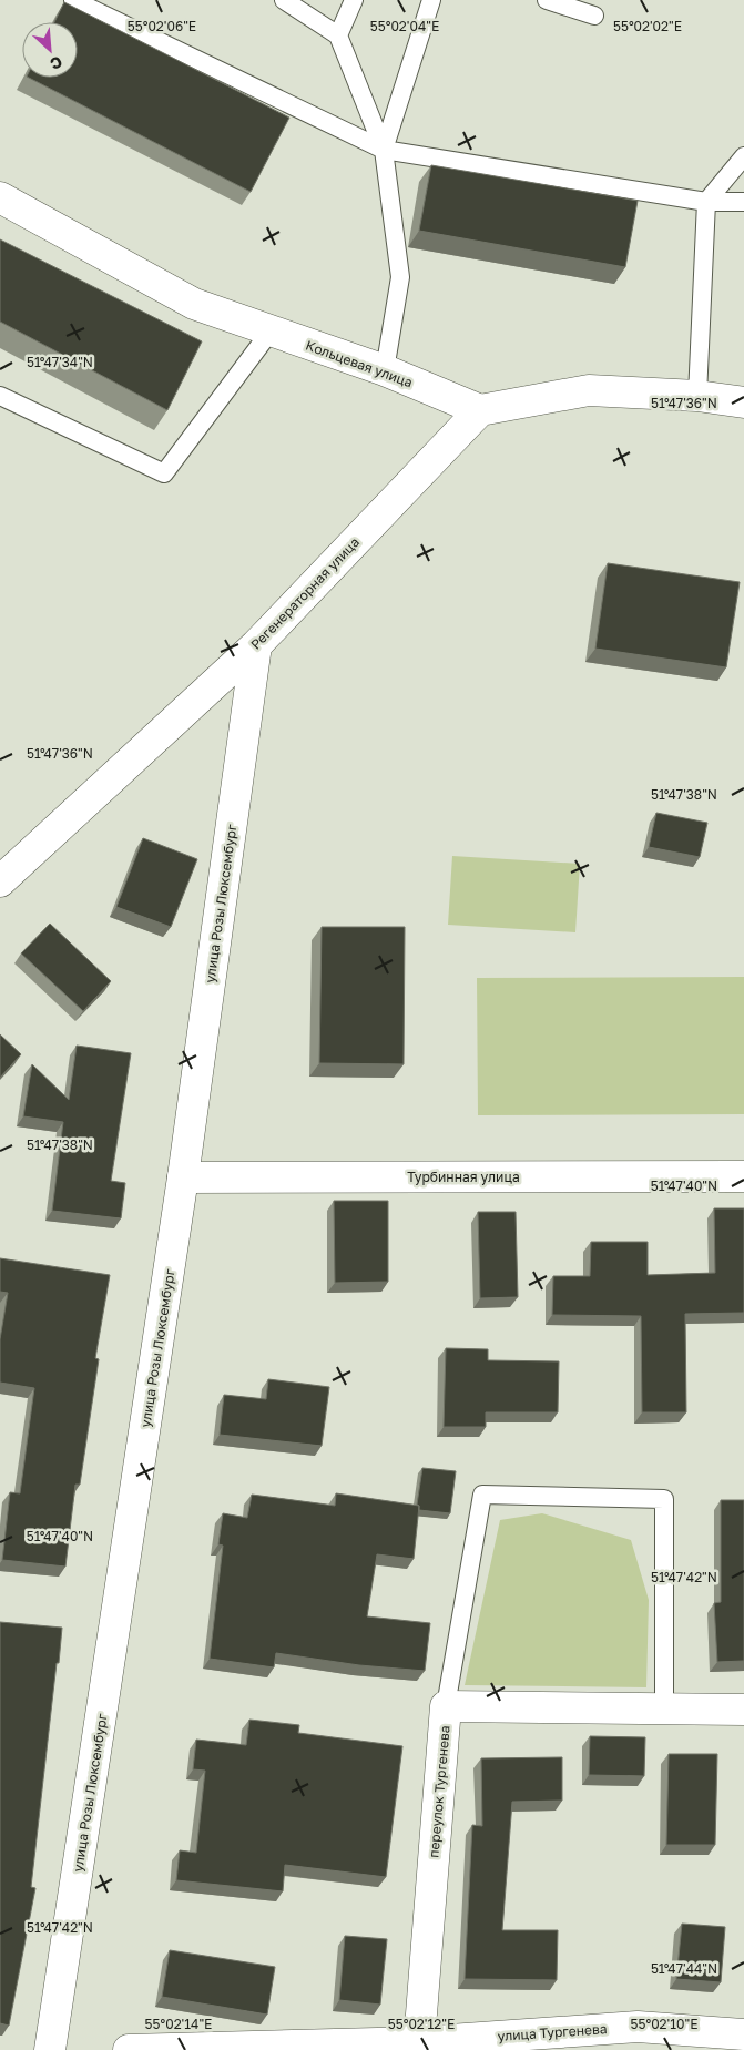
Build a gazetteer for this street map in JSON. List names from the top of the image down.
{
  "streets": {
    "street": [
      "Кольцевая улица",
      "Регенераторная улица",
      "улица Розы Люксембург",
      "Турбинная улица",
      "переулок Тургенева",
      "улица Тургенева"
    ]
  },
  "crossings": [
    ["Кольцевая улица", "Регенераторная улица"],
    ["Регенераторная улица", "улица Розы Люксембург"],
    ["улица Розы Люксембург", "Турбинная улица"],
    ["переулок Тургенева", "улица Тургенева"]
  ],
  "north": "bottom right",
  "coordinates": [
    "55°02'06\"E",
    "55°02'04\"E",
    "55°02'02\"E",
    "51°47'34\"N",
    "51°47'36\"N",
    "51°47'38\"N",
    "51°47'40\"N",
    "51°47'42\"N",
    "51°47'44\"N",
    "55°02'14\"E",
    "55°02'12\"E",
    "55°02'10\"E"
  ]
}
